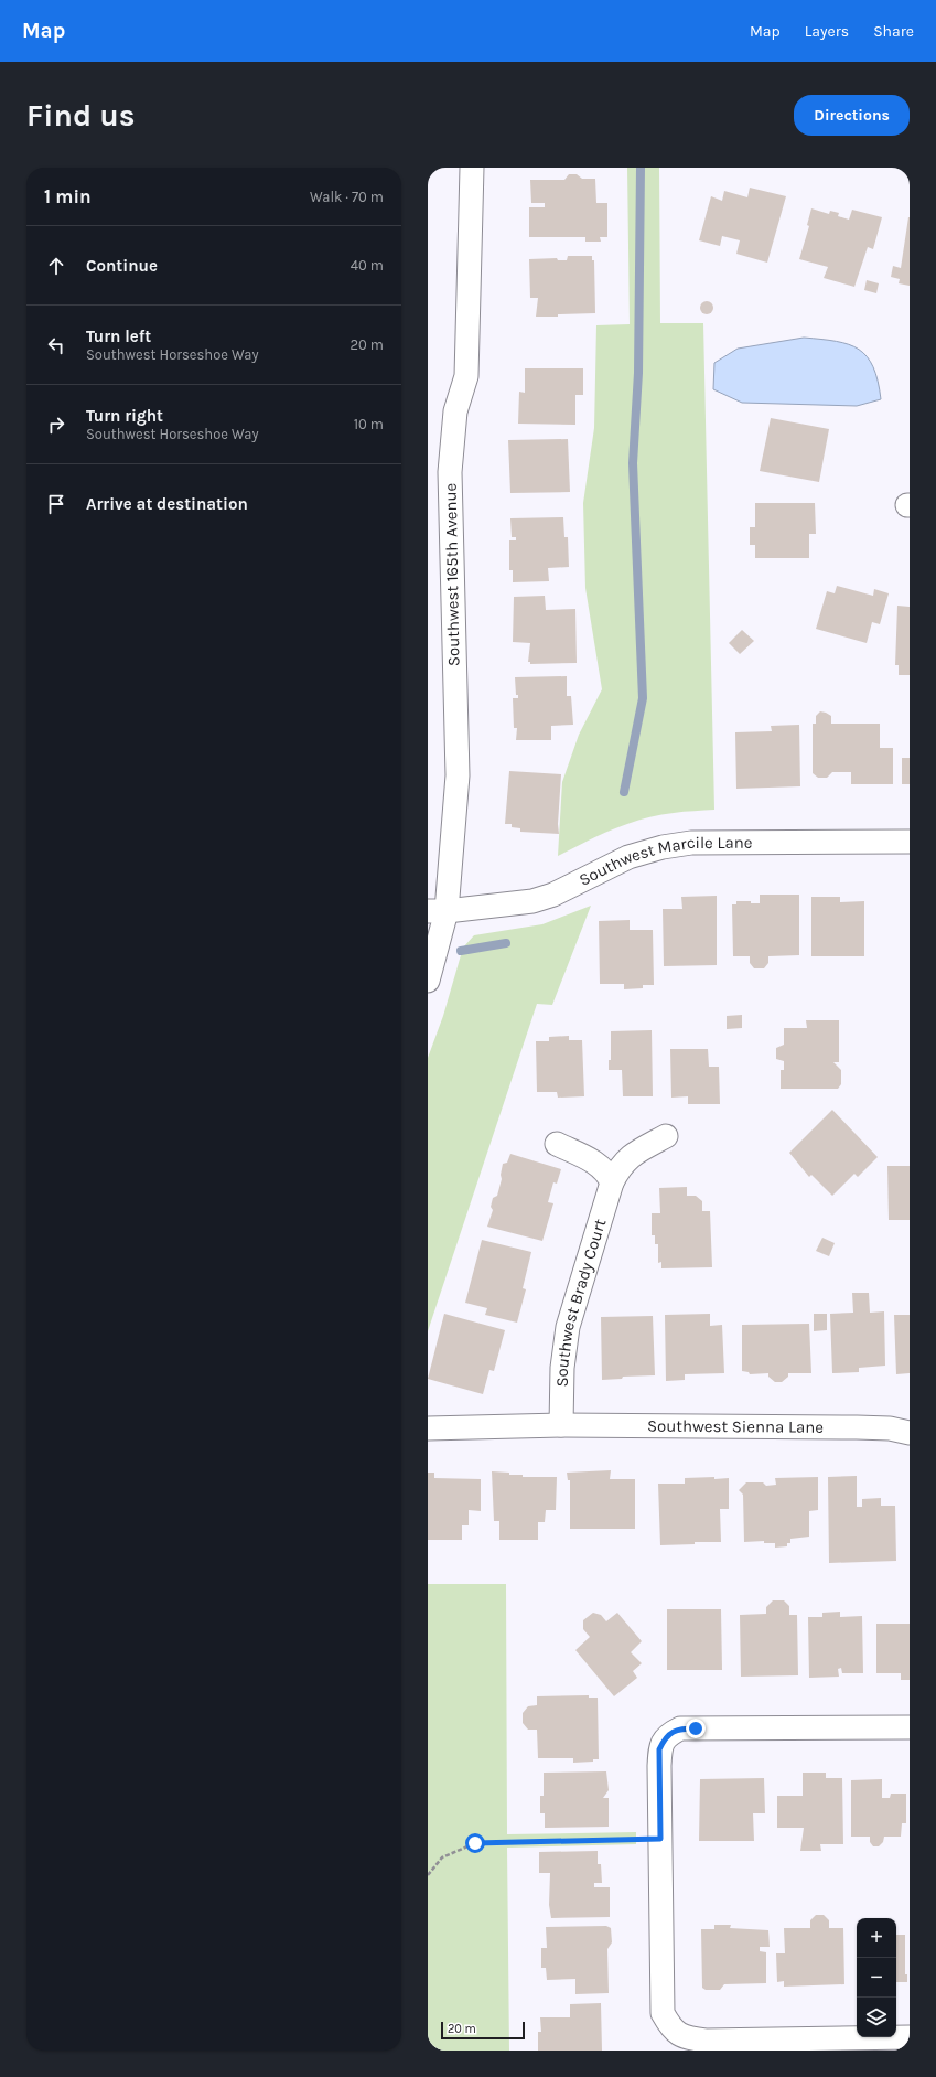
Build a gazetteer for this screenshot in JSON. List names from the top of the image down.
{
  "streets": {
    "street": [
      "Southwest 165th Avenue",
      "Southwest Marcile Lane",
      "Southwest Brady Court",
      "Southwest Sienna Lane"
    ]
  },
  "crossings": [
    ["Southwest 165th Avenue", "Southwest Marcile Lane"],
    ["Southwest Brady Court", "Southwest Sienna Lane"]
  ],
  "scale_bar": "20 m",
  "page": {
    "header": "Map",
    "nav": ["Map", "Layers", "Share"],
    "buttons": "Directions",
    "title": "Find us",
    "heading": ["1 min", "Walk · 70 m"],
    "list": [
      ["Continue", "40 m"],
      ["Turn left", "Southwest Horseshoe Way", "20 m"],
      ["Turn right", "Southwest Horseshoe Way", "10 m"],
      "Arrive at destination"
    ],
    "map_buttons": ["+", "−"],
    "scale": "20 m"
  }
}
